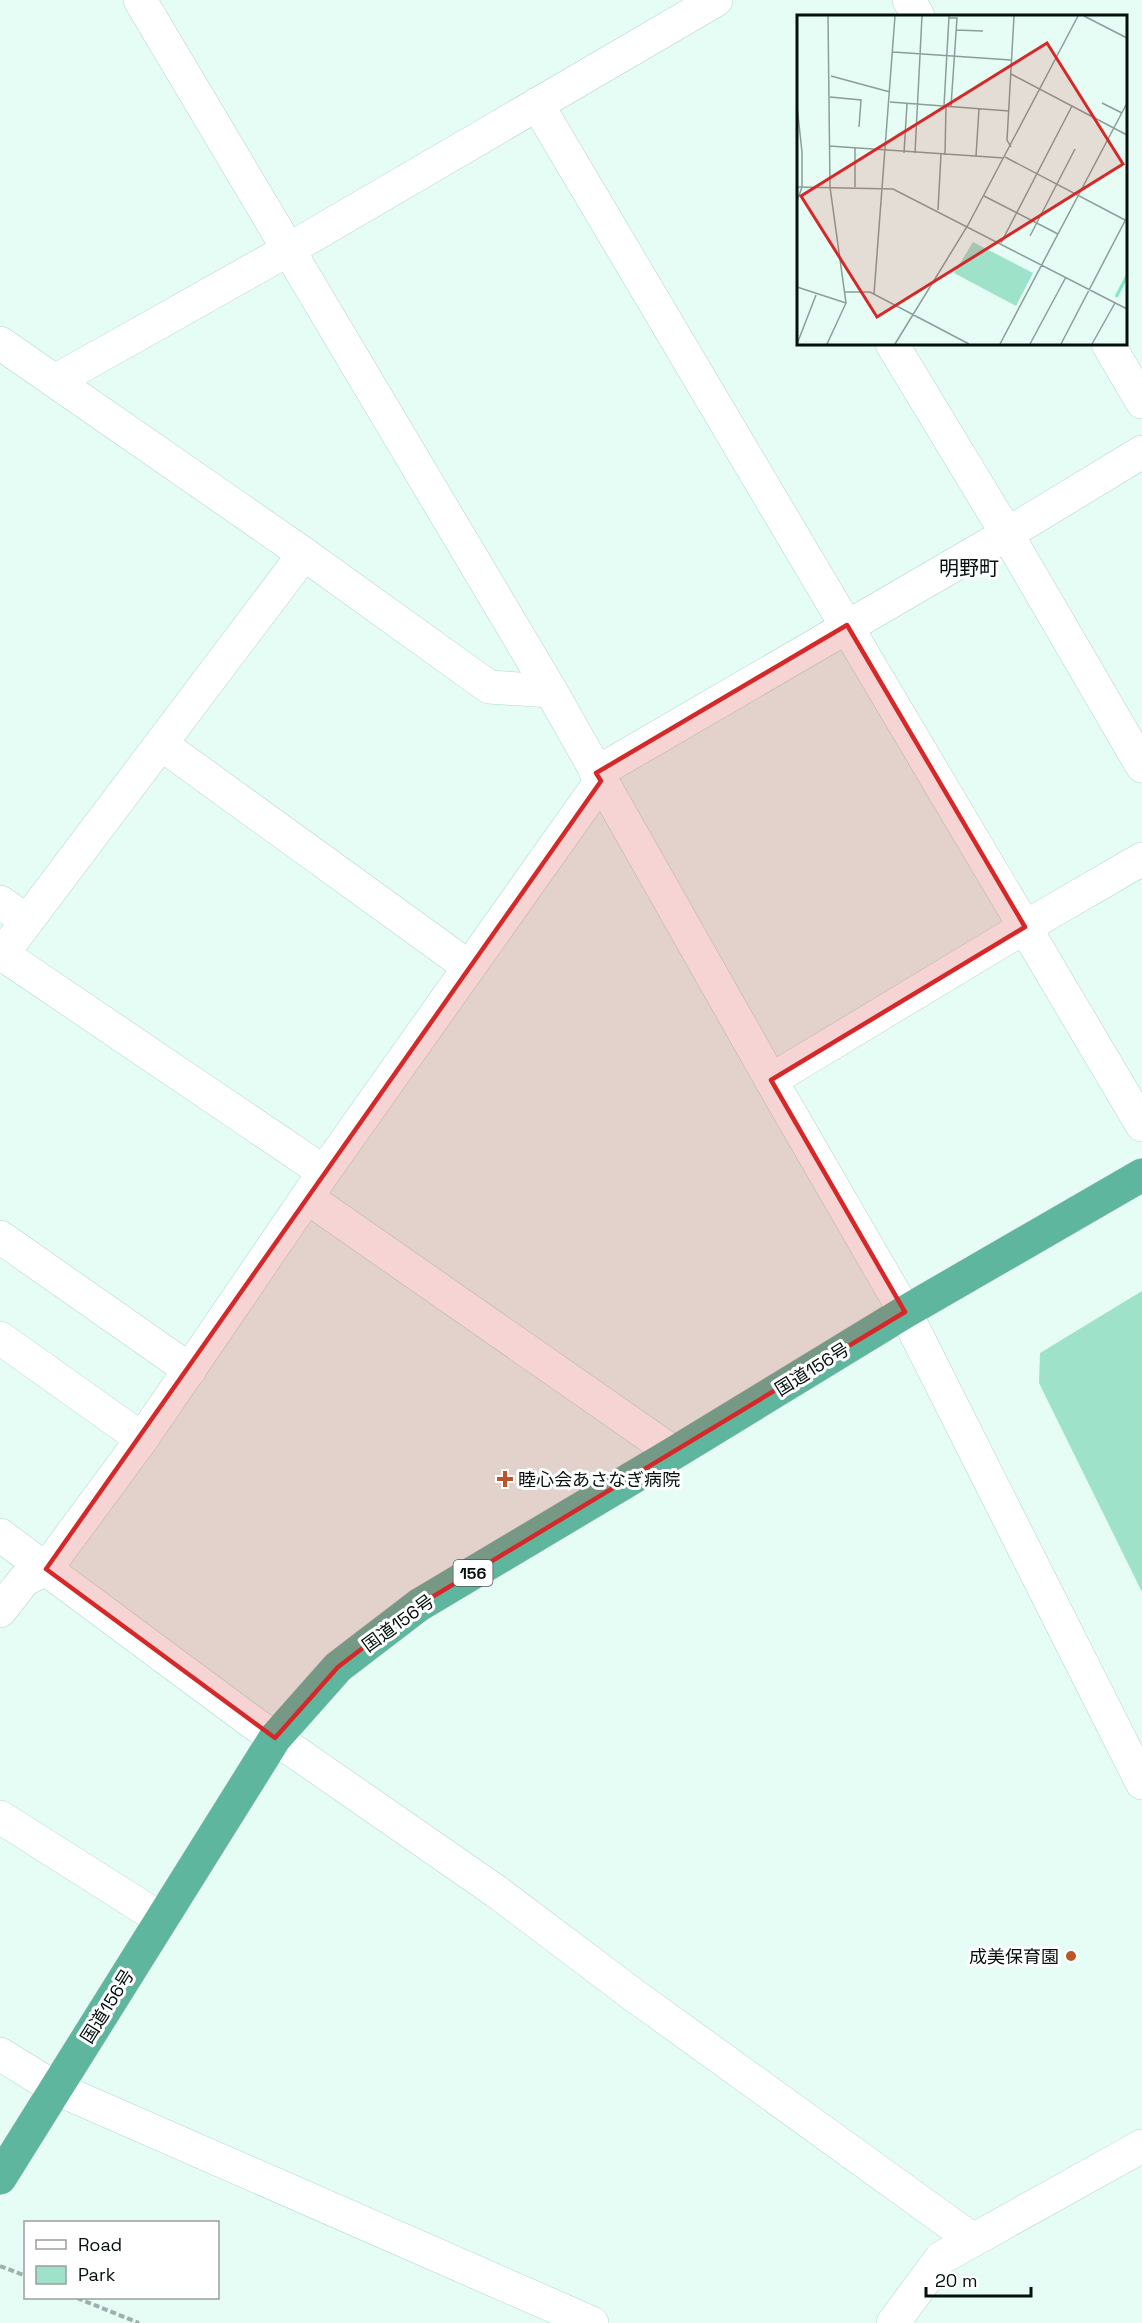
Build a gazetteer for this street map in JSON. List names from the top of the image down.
{
  "streets": {
    "highway": ["国道156号", "156"]
  },
  "districts": ["明野町"],
  "places": {
    "health": ["睦心会あさなぎ病院"],
    "other": ["成美保育園"]
  },
  "legend": ["Road", "Park"],
  "scale_bar": "20 m"
}
